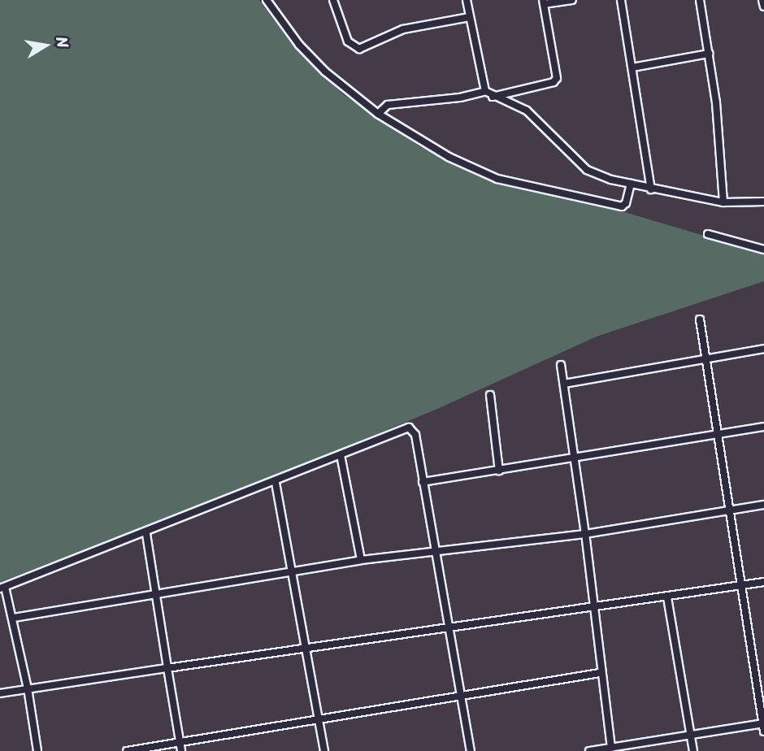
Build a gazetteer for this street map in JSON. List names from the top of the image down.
{
  "north": "right"
}
